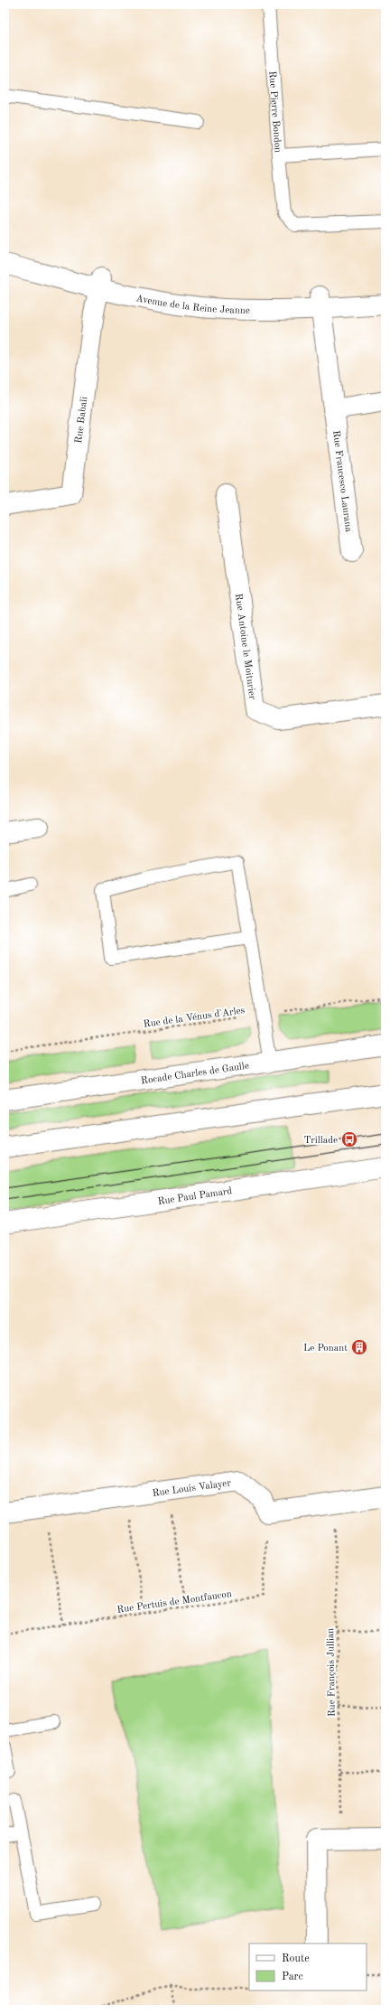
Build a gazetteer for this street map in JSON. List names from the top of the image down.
{
  "streets": {
    "street": [
      "Avenue de la Reine Jeanne",
      "Rue Babali",
      "Rue Francesco Laurana",
      "Rue Antoine le Moiturier",
      "Rocade Charles de Gaulle",
      "Rue Paul Pamard",
      "Rue Louis Valayer"
    ],
    "lane": ["Rue Pierre Bondon"],
    "path": ["Rue de la Vénus d'Arles", "Rue Pertuis de Montfaucon", "Rue François Jullian"]
  },
  "crossings": [
    ["Avenue de la Reine Jeanne", "Rue Babali"],
    ["Avenue de la Reine Jeanne", "Rue Francesco Laurana"],
    ["Rue Louis Valayer", "Rue Pertuis de Montfaucon"]
  ],
  "places": {
    "bus stop": ["Trillade"],
    "building": ["Le Ponant"]
  },
  "legend": ["Route", "Parc"]
}
